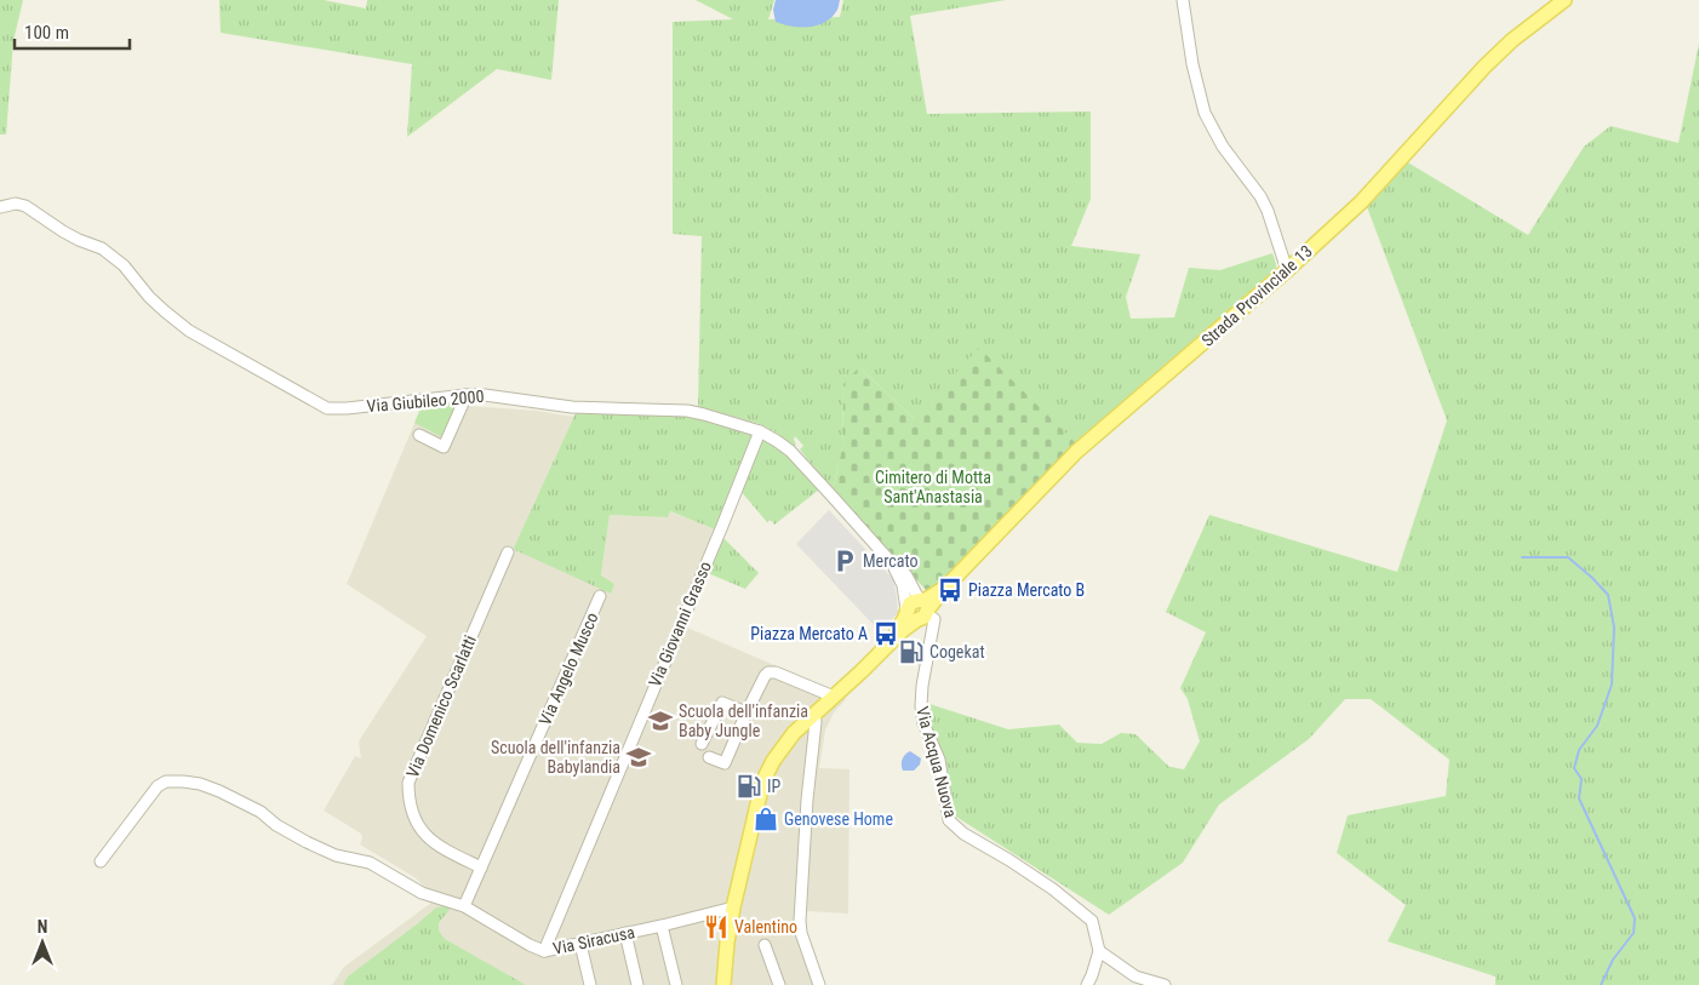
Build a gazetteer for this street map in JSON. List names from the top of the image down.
{
  "streets": {
    "main road": ["Strada Provinciale 13"],
    "street": [
      "Via Giubileo 2000",
      "Via Giovanni Grasso",
      "Via Angelo Musco",
      "Via Domenico Scarlatti",
      "Via Acqua Nuova",
      "Via Siracusa"
    ]
  },
  "crossings": [
    ["Strada Provinciale 13", "Via Giubileo 2000"],
    ["Strada Provinciale 13", "Via Acqua Nuova"],
    ["Via Giubileo 2000", "Via Giovanni Grasso"],
    ["Via Giubileo 2000", "Via Acqua Nuova"],
    ["Via Giovanni Grasso", "Via Siracusa"],
    ["Via Angelo Musco", "Via Domenico Scarlatti"],
    ["Via Angelo Musco", "Via Siracusa"]
  ],
  "parks": ["Cimitero di Motta Sant'Anastasia"],
  "places": {
    "parking": ["Mercato"],
    "bus stop": ["Piazza Mercato B", "Piazza Mercato A"],
    "fuel station": ["Cogekat", "IP"],
    "school or university": ["Scuola dell'infanzia Baby Jungle", "Scuola dell'infanzia Babylandia"],
    "shop": ["Genovese Home"],
    "restaurant": ["Valentino"]
  },
  "scale_bar": "100 m",
  "north": "top"
}
